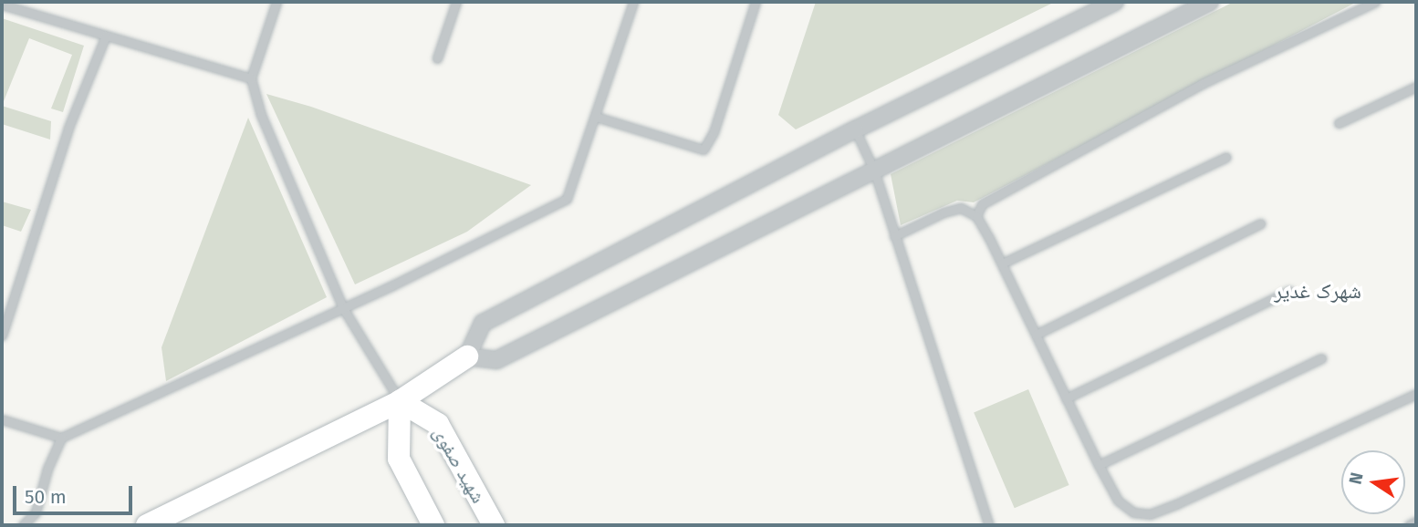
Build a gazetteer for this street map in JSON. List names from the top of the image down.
{
  "streets": {
    "street": ["شهید صفوی"]
  },
  "districts": ["شهرک غدیر"],
  "scale_bar": "50 m",
  "north": "left"
}
